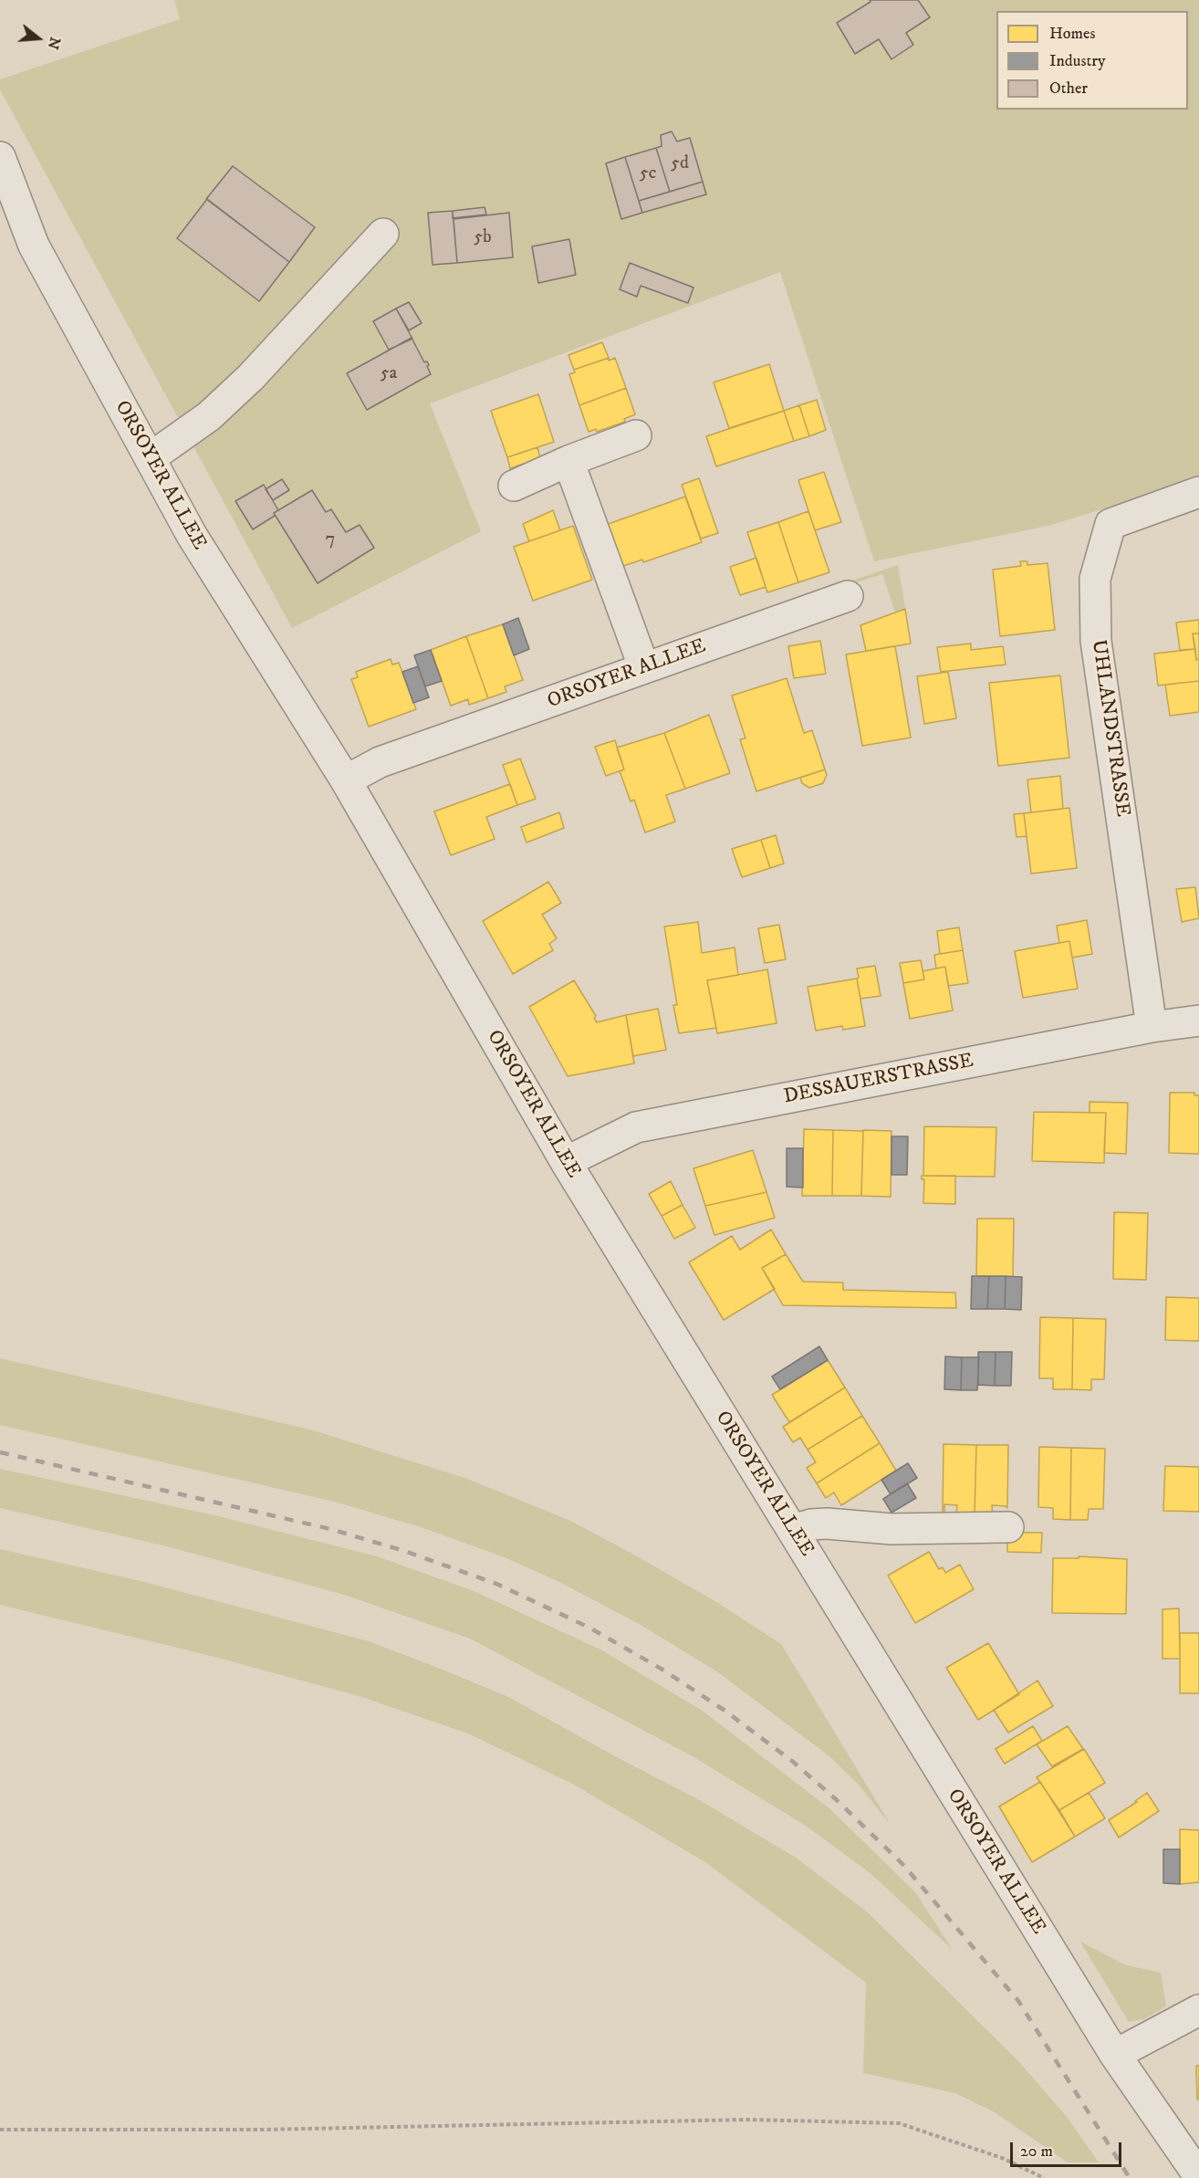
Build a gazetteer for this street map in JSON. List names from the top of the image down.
{
  "streets": {
    "street": ["ORSOYER ALLEE", "UHLANDSTRASSE", "DESSAUERSTRASSE"]
  },
  "crossings": [
    ["ORSOYER ALLEE", "DESSAUERSTRASSE"],
    ["UHLANDSTRASSE", "DESSAUERSTRASSE"]
  ],
  "house_numbers": [
    "5d",
    "5c",
    "5b",
    "5a",
    "7"
  ],
  "legend": ["Homes", "Industry", "Other"],
  "scale_bar": "20 m",
  "north": "right"
}
